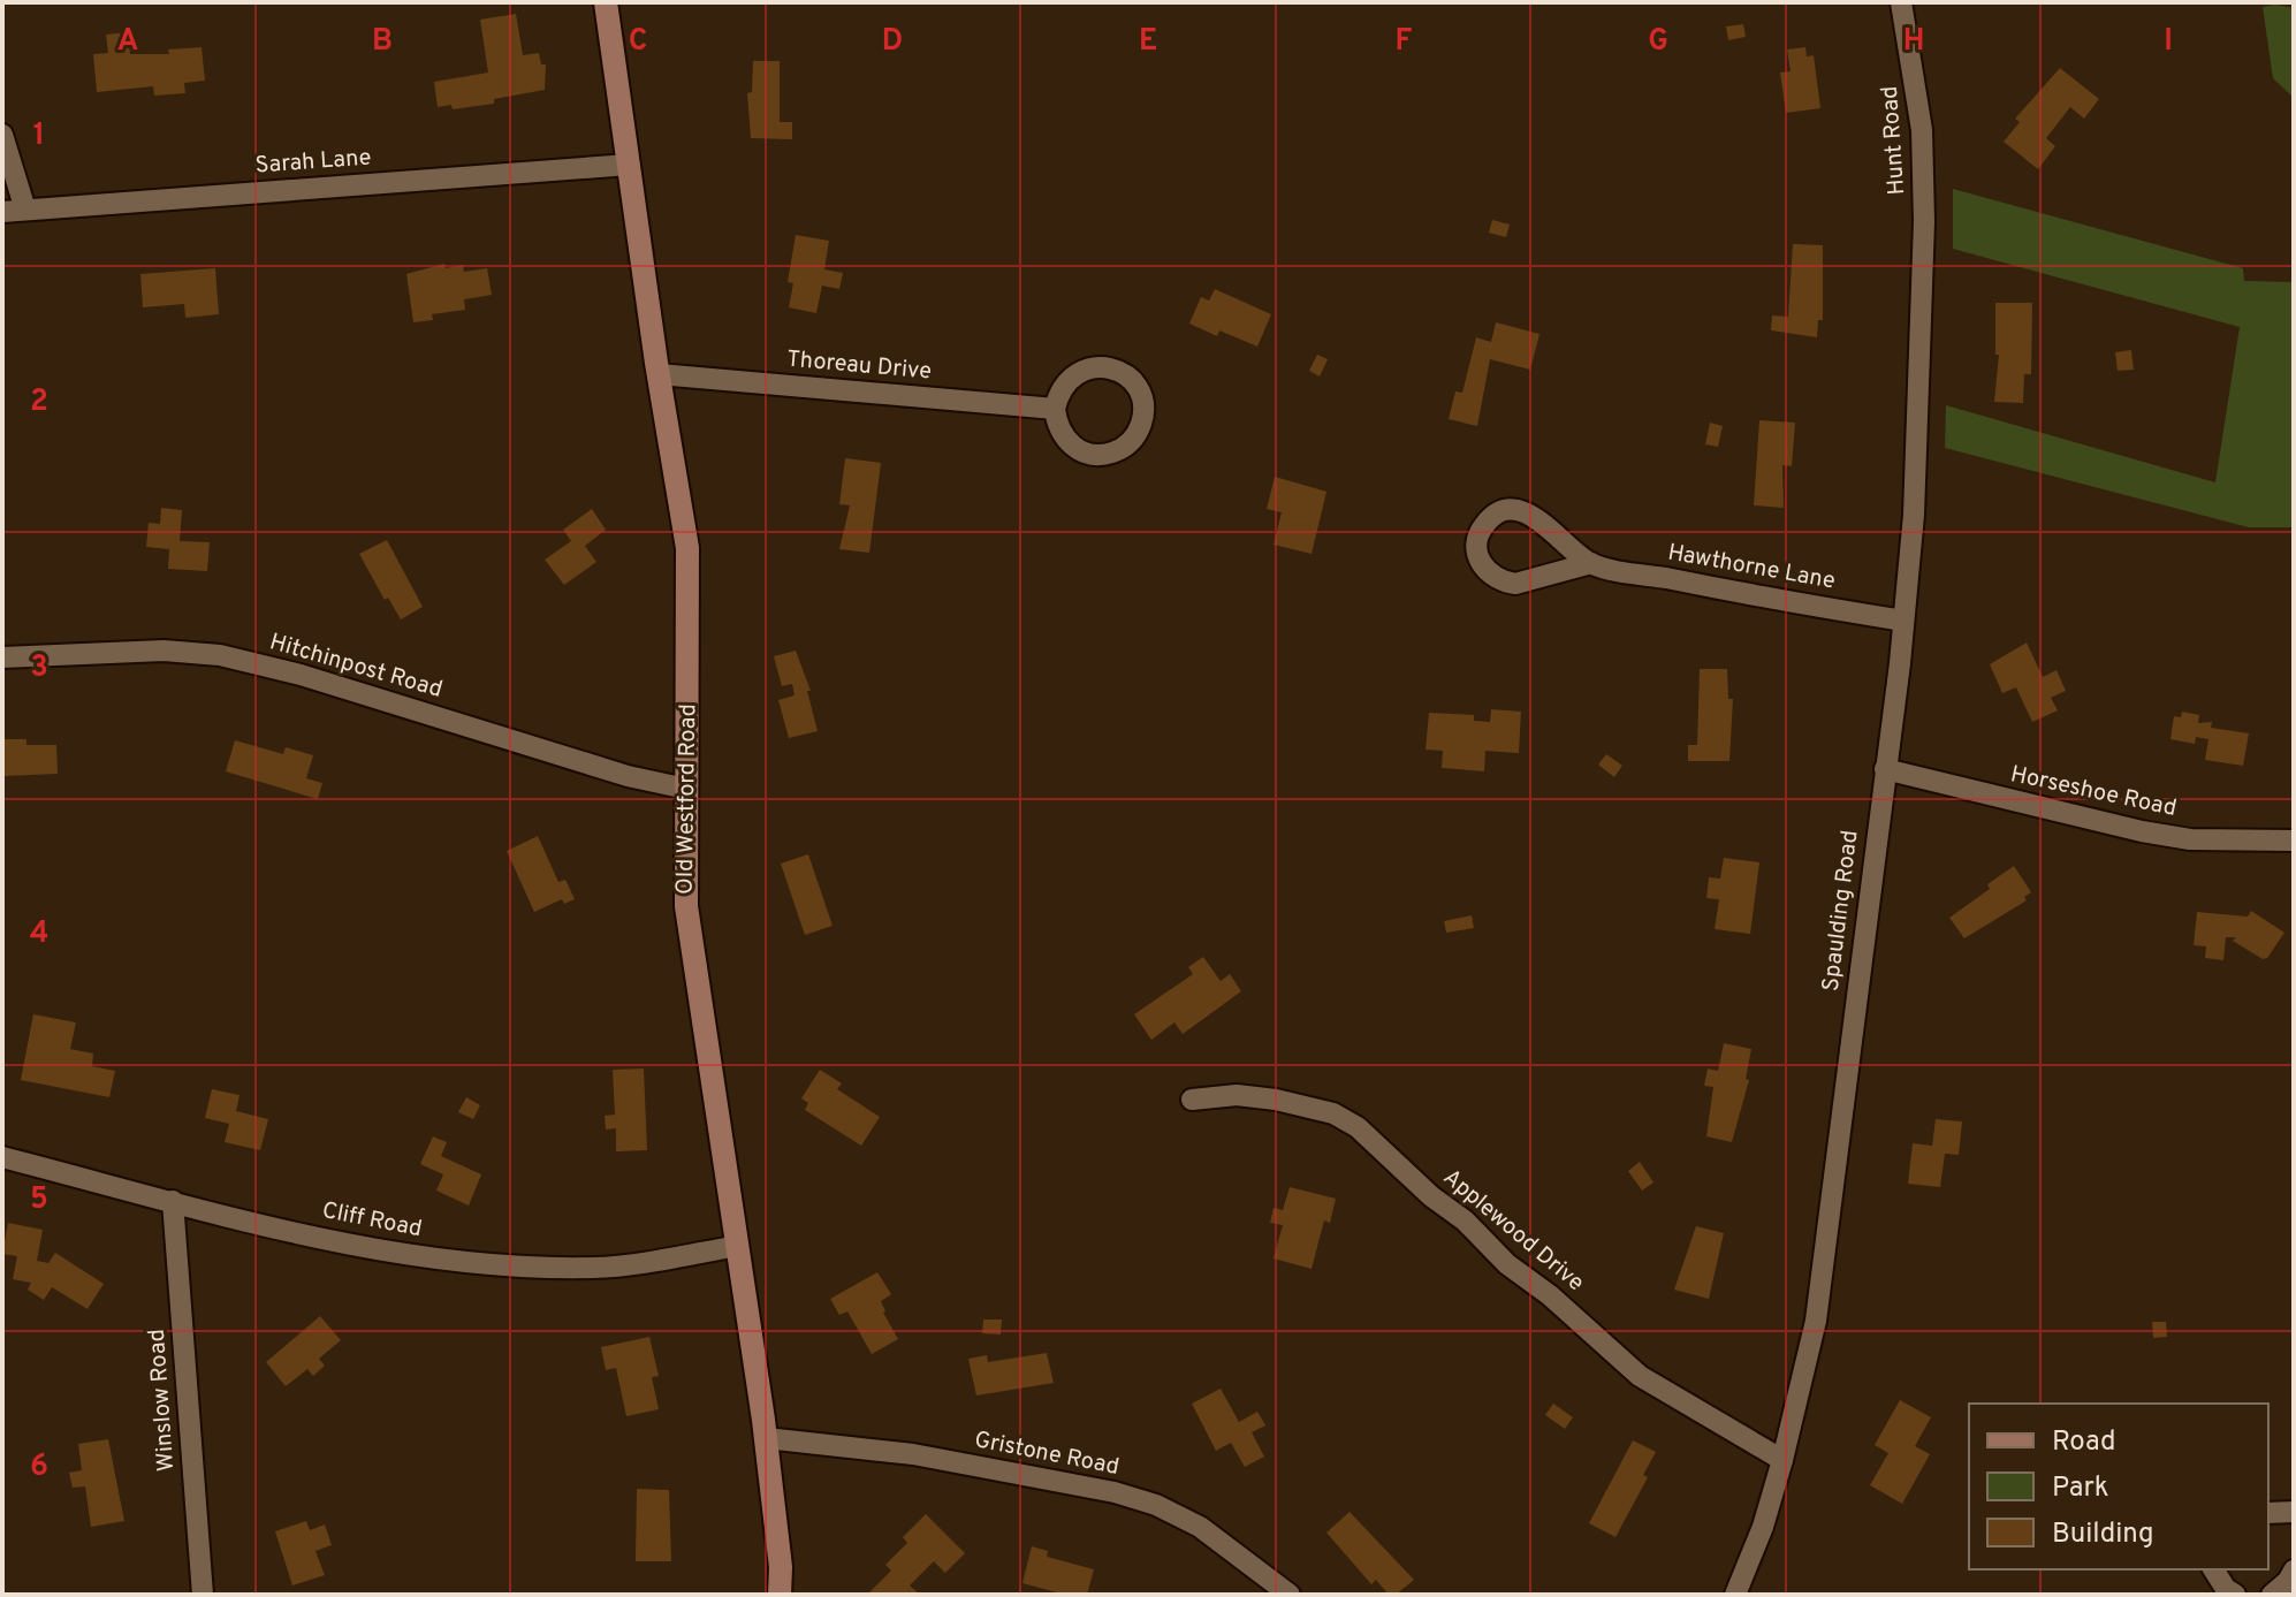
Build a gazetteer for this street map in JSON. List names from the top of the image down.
{
  "streets": {
    "main road": ["Old Westford Road"],
    "street": [
      "Hunt Road",
      "Sarah Lane",
      "Thoreau Drive",
      "Hawthorne Lane",
      "Hitchinpost Road",
      "Horseshoe Road",
      "Spaulding Road",
      "Cliff Road",
      "Applewood Drive",
      "Winslow Road",
      "Gristone Road"
    ]
  },
  "crossings": [
    ["Hunt Road", "Spaulding Road"],
    ["Sarah Lane", "Old Westford Road"],
    ["Thoreau Drive", "Old Westford Road"],
    ["Hawthorne Lane", "Spaulding Road"],
    ["Hitchinpost Road", "Old Westford Road"],
    ["Horseshoe Road", "Spaulding Road"],
    ["Old Westford Road", "Cliff Road"],
    ["Old Westford Road", "Gristone Road"],
    ["Spaulding Road", "Applewood Drive"],
    ["Cliff Road", "Winslow Road"]
  ],
  "legend": ["Road", "Park", "Building"],
  "grid": {
    "columns": [
      "A",
      "B",
      "C",
      "D",
      "E",
      "F",
      "G",
      "H",
      "I"
    ],
    "rows": [
      "1",
      "2",
      "3",
      "4",
      "5",
      "6"
    ]
  }
}
